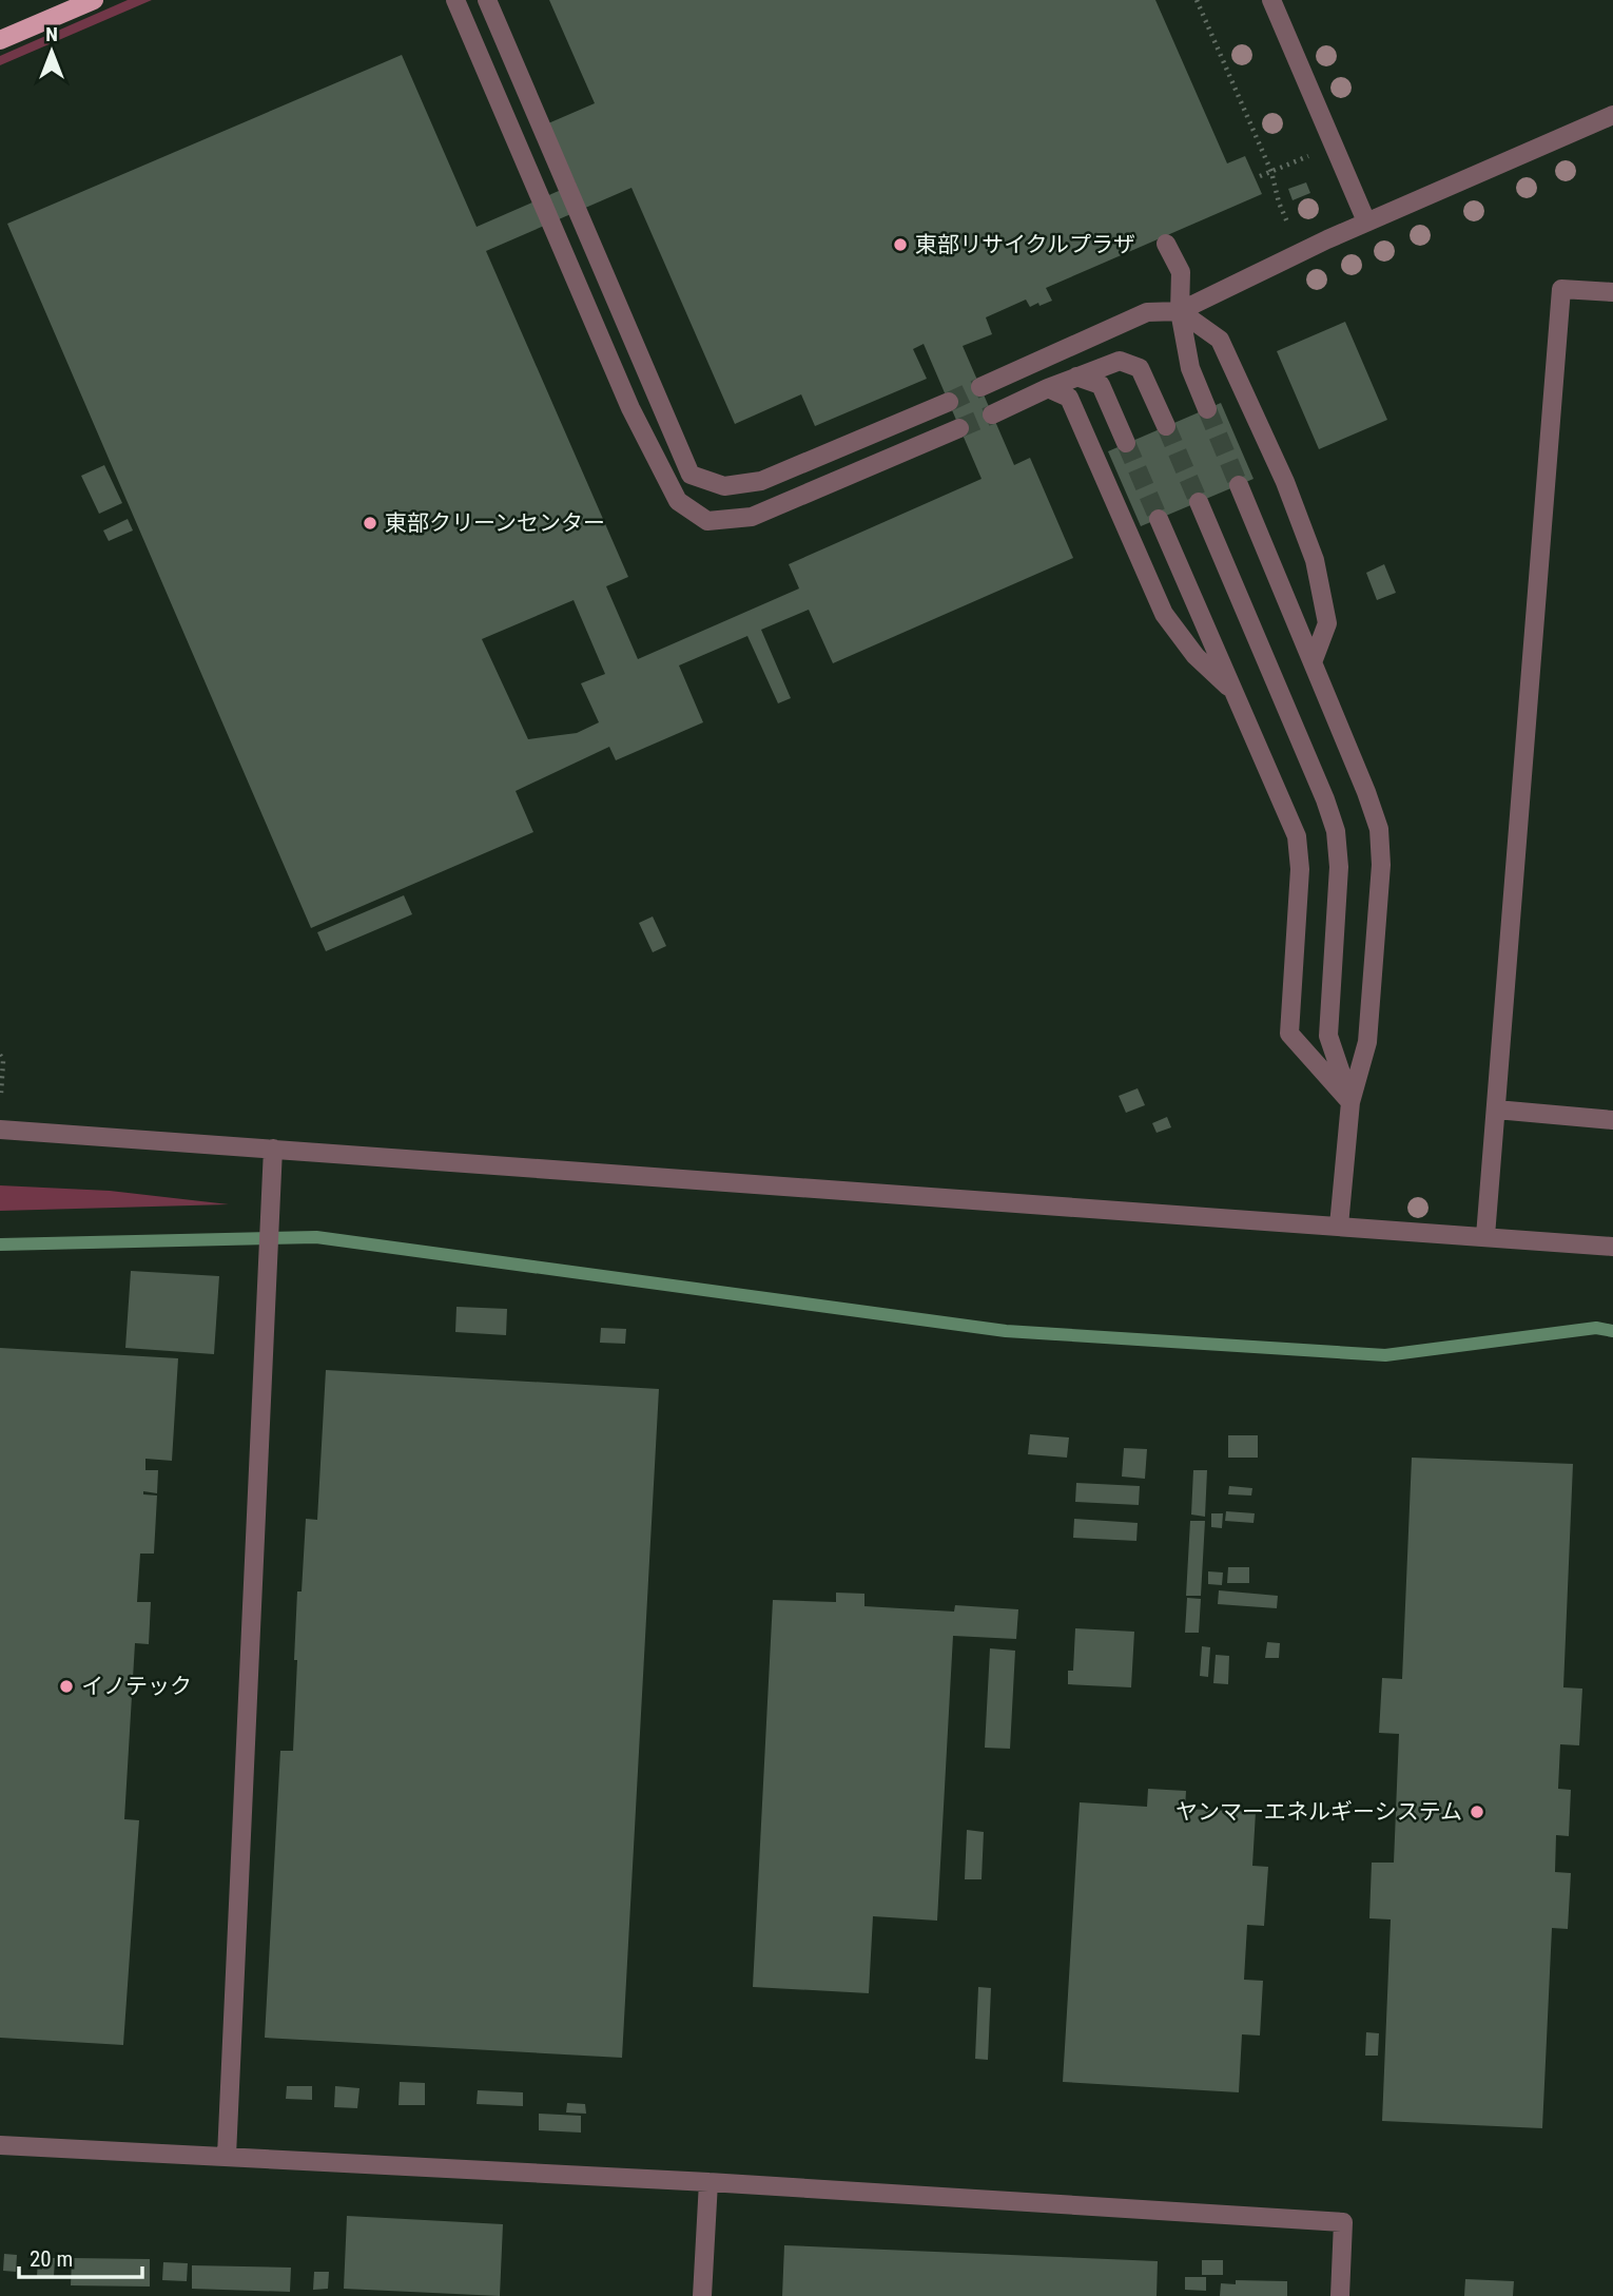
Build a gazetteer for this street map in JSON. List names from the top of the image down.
{
  "places": [
    "東部リサイクルプラザ",
    "東部クリーンセンター",
    "イノテック",
    "ヤンマーエネルギーシステム"
  ],
  "scale_bar": "20 m",
  "north": "top"
}
